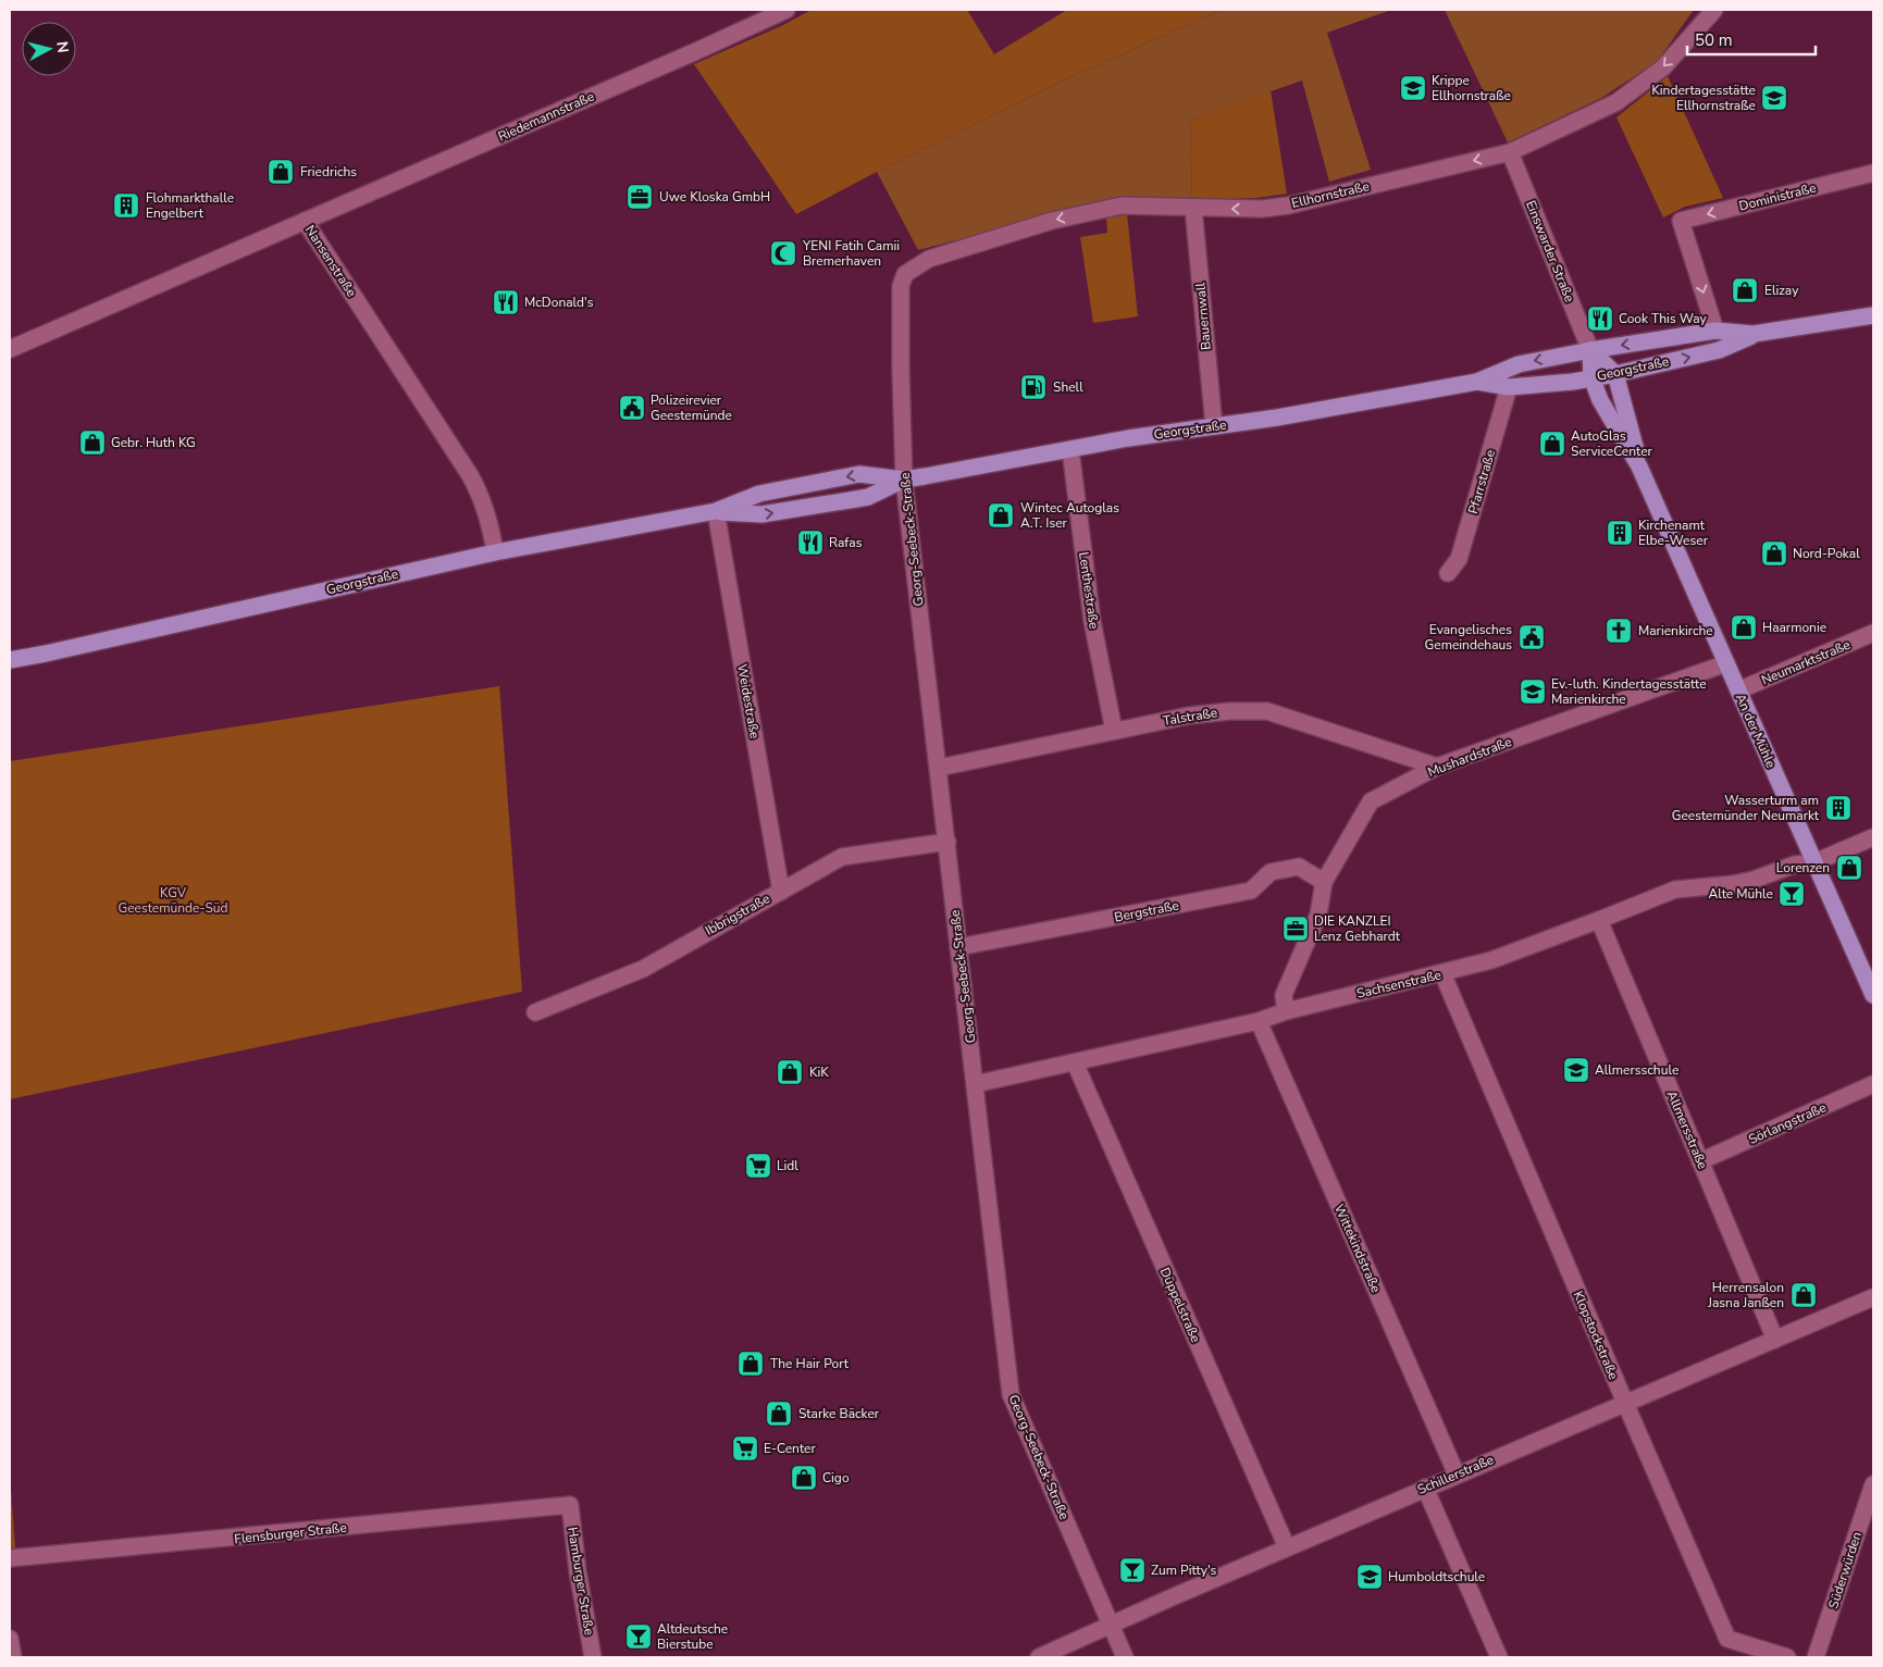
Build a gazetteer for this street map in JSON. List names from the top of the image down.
{
  "streets": {
    "main road": ["Georgstraße", "An der Mühle"],
    "street": [
      "Riedemannstraße",
      "Ellhornstraße",
      "Doministraße",
      "Einswarder Straße",
      "Nansenstraße",
      "Bauernwall",
      "Pfarrstraße",
      "Georg-Seebeck-Straße",
      "Lenthestraße",
      "Neumarktstraße",
      "Weidestraße",
      "Talstraße",
      "Mushardstraße",
      "Bergstraße",
      "Ibbrigstraße",
      "Sachsenstraße",
      "Sörlangstraße",
      "Allmersstraße",
      "Wittekindstraße",
      "Düppelstraße",
      "Klopstockstraße",
      "Schillerstraße",
      "Flensburger Straße",
      "Süderwürden",
      "Hamburger Straße"
    ]
  },
  "crossings": [
    ["Riedemannstraße", "Nansenstraße"],
    ["Ellhornstraße", "Einswarder Straße"],
    ["Ellhornstraße", "Bauernwall"],
    ["Ellhornstraße", "Georg-Seebeck-Straße"],
    ["Doministraße", "Georgstraße"],
    ["Einswarder Straße", "Georgstraße"],
    ["Einswarder Straße", "An der Mühle"],
    ["Nansenstraße", "Georgstraße"],
    ["Bauernwall", "Georgstraße"],
    ["Georgstraße", "Pfarrstraße"],
    ["Georgstraße", "Georg-Seebeck-Straße"],
    ["Georgstraße", "Lenthestraße"],
    ["Georgstraße", "Weidestraße"],
    ["Georgstraße", "An der Mühle"],
    ["Georg-Seebeck-Straße", "Talstraße"],
    ["Georg-Seebeck-Straße", "Bergstraße"],
    ["Georg-Seebeck-Straße", "Ibbrigstraße"],
    ["Georg-Seebeck-Straße", "Sachsenstraße"],
    ["Georg-Seebeck-Straße", "Schillerstraße"],
    ["Lenthestraße", "Talstraße"],
    ["Neumarktstraße", "An der Mühle"],
    ["Weidestraße", "Ibbrigstraße"],
    ["Talstraße", "Mushardstraße"],
    ["An der Mühle", "Mushardstraße"],
    ["An der Mühle", "Sachsenstraße"],
    ["Mushardstraße", "Bergstraße"],
    ["Mushardstraße", "Sachsenstraße"],
    ["Sachsenstraße", "Allmersstraße"],
    ["Sachsenstraße", "Wittekindstraße"],
    ["Sachsenstraße", "Düppelstraße"],
    ["Sachsenstraße", "Klopstockstraße"],
    ["Sörlangstraße", "Allmersstraße"],
    ["Allmersstraße", "Schillerstraße"],
    ["Wittekindstraße", "Schillerstraße"],
    ["Düppelstraße", "Schillerstraße"],
    ["Klopstockstraße", "Schillerstraße"],
    ["Flensburger Straße", "Hamburger Straße"]
  ],
  "one_way": ["Ellhornstraße"],
  "parks": ["KGV Geestemünde-Süd"],
  "places": {
    "school or university": [
      "Krippe Ellhornstraße",
      "Kindertagesstätte Ellhornstraße",
      "Ev.-luth. Kindertagesstätte Marienkirche",
      "Allmersschule",
      "Humboldtschule"
    ],
    "shop": [
      "Friedrichs",
      "Elizay",
      "Gebr. Huth KG",
      "AutoGlas ServiceCenter",
      "Wintec Autoglas A.T. Iser",
      "Nord-Pokal",
      "Haarmonie",
      "Lorenzen",
      "KiK",
      "Herrensalon Jasna Janßen",
      "The Hair Port",
      "Starke Bäcker",
      "Cigo"
    ],
    "office": ["Uwe Kloska GmbH", "DIE KANZLEI Lenz Gebhardt"],
    "building": ["Flohmarkthalle Engelbert", "Kirchenamt Elbe-Weser", "Wasserturm am Geestemünder Neumarkt"],
    "mosque": ["YENI Fatih Camii Bremerhaven"],
    "restaurant": ["McDonald's", "Cook This Way", "Rafas"],
    "fuel station": ["Shell"],
    "public building": ["Polizeirevier Geestemünde", "Evangelisches Gemeindehaus"],
    "church": ["Marienkirche"],
    "bar": ["Alte Mühle", "Zum Pitty's", "Altdeutsche Bierstube"],
    "supermarket": ["Lidl", "E-Center"]
  },
  "scale_bar": "50 m",
  "north": "right"
}
